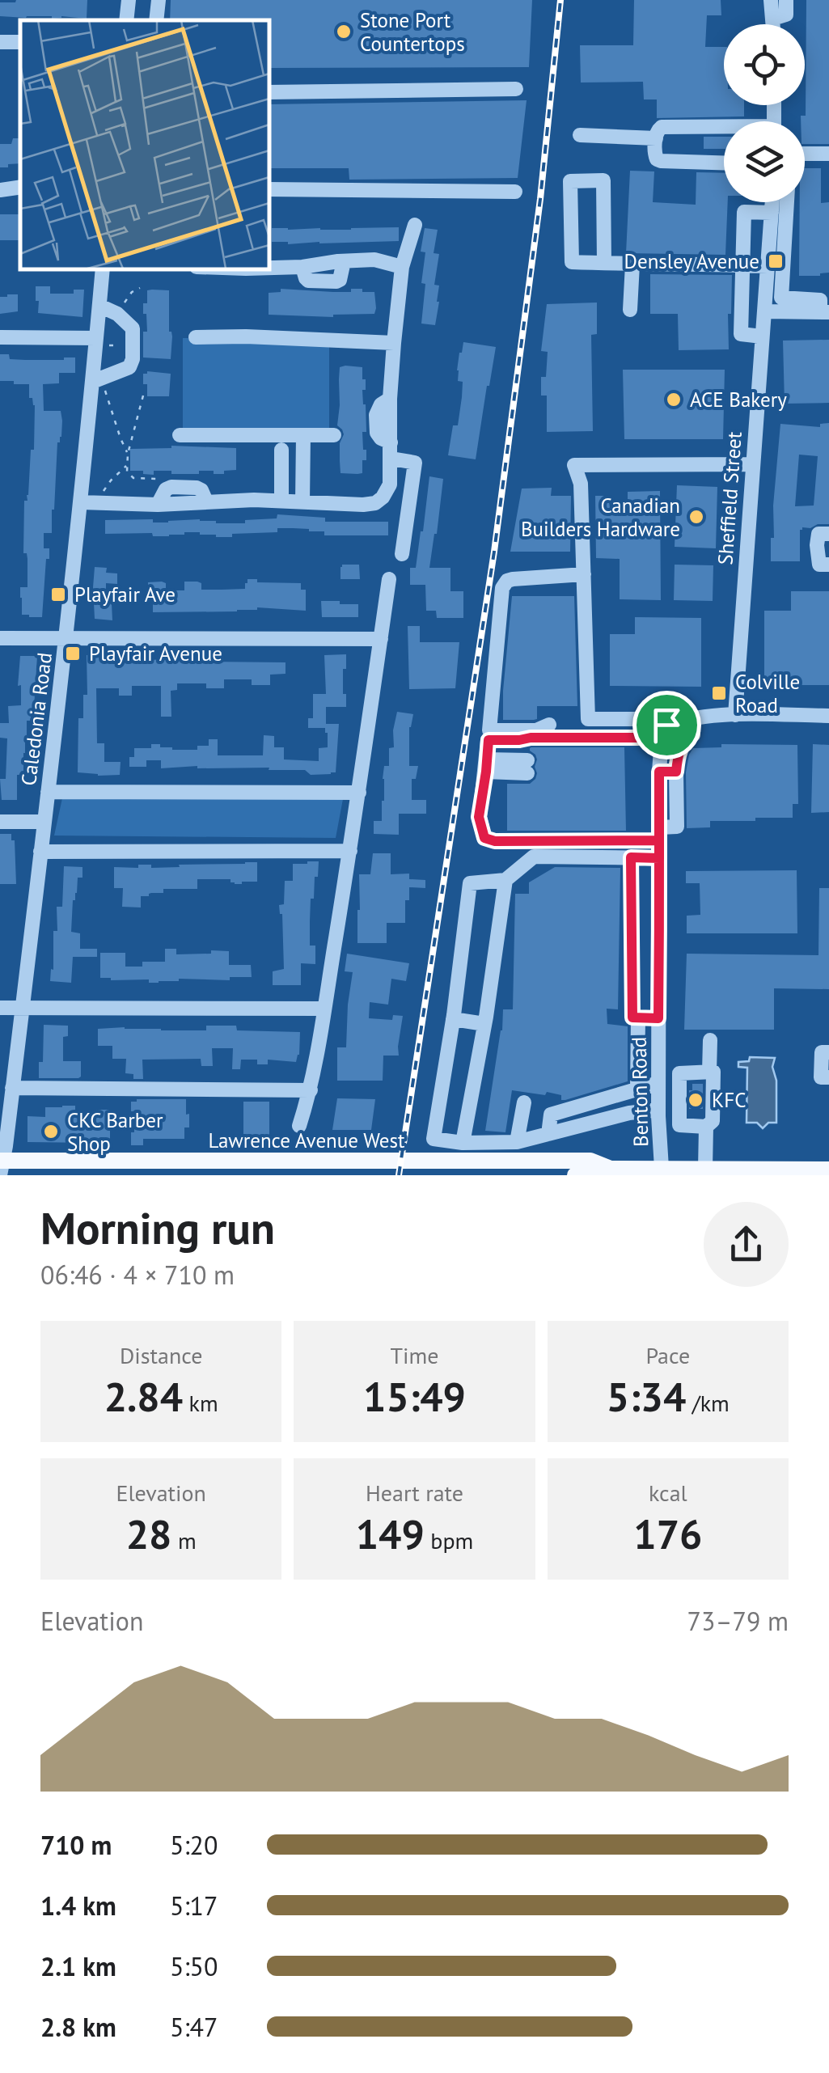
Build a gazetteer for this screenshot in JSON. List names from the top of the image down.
{
  "streets": {
    "main road": ["Lawrence Avenue West"],
    "street": ["Sheffield Street", "Caledonia Road", "Benton Road"]
  },
  "crossings": [
    ["Caledonia Road", "Lawrence Avenue West"],
    ["Benton Road", "Lawrence Avenue West"]
  ],
  "places": {
    "other": [
      "Stone Port Countertops",
      "ACE Bakery",
      "Canadian Builders Hardware",
      "KFC",
      "CKC Barber Shop"
    ],
    "transit": [
      "Densley Avenue",
      "Playfair Ave",
      "Playfair Avenue",
      "Colville Road"
    ]
  },
  "page": {
    "heading": ["Morning run", "06:46 · 4 × 710 m"],
    "stats": [
      ["Distance", "2.84 km"],
      ["Time", "15:49"],
      ["Pace", "5:34 /km"],
      ["Elevation", "28 m"],
      ["Heart rate", "149 bpm"],
      ["kcal", "176"]
    ],
    "chart": ["Elevation", "73–79 m"],
    "list": [
      {
        "name": "710 m",
        "note": "5:20"
      },
      {
        "name": "1.4 km",
        "note": "5:17"
      },
      {
        "name": "2.1 km",
        "note": "5:50"
      },
      {
        "name": "2.8 km",
        "note": "5:47"
      }
    ]
  }
}
